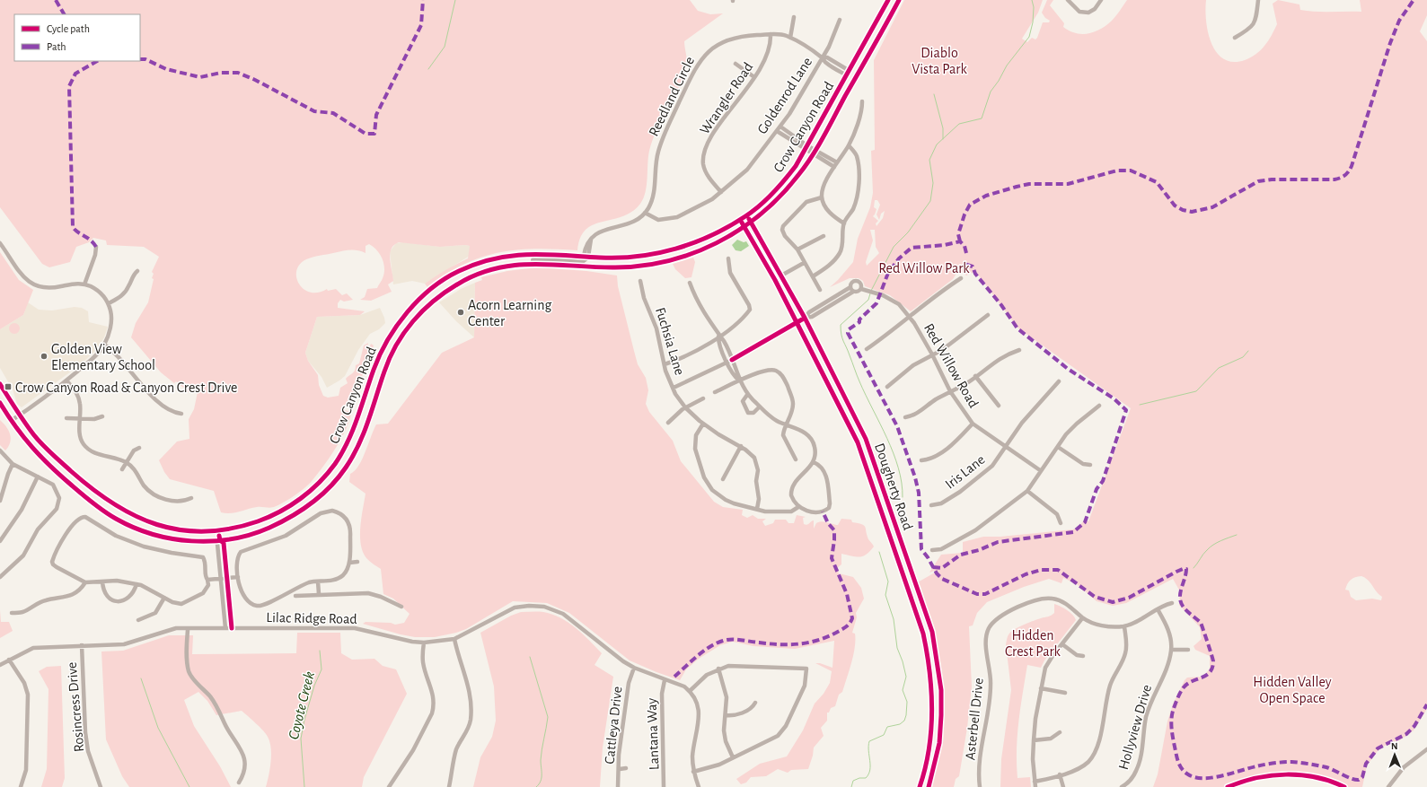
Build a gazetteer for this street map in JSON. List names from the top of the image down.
{
  "streets": {
    "main road": ["Crow Canyon Road", "Dougherty Road"],
    "street": [
      "Goldenrod Lane",
      "Reedland Circle",
      "Wrangler Road",
      "Fuchsia Lane",
      "Red Willow Road",
      "Iris Lane",
      "Lilac Ridge Road",
      "Rosincress Drive",
      "Asterbell Drive",
      "Cattleya Drive",
      "Hollyview Drive",
      "Lantana Way"
    ]
  },
  "crossings": [
    ["Goldenrod Lane", "Reedland Circle"],
    ["Goldenrod Lane", "Wrangler Road"],
    ["Reedland Circle", "Wrangler Road"],
    ["Reedland Circle", "Crow Canyon Road"],
    ["Crow Canyon Road", "Dougherty Road"],
    ["Red Willow Road", "Iris Lane"],
    ["Lilac Ridge Road", "Rosincress Drive"],
    ["Lilac Ridge Road", "Cattleya Drive"],
    ["Lilac Ridge Road", "Lantana Way"]
  ],
  "water": ["Coyote Creek"],
  "parks": [
    "Diablo Vista Park",
    "Red Willow Park",
    "Hidden Crest Park",
    "Hidden Valley Open Space"
  ],
  "places": {
    "other": ["Acorn Learning Center", "Golden View Elementary School"],
    "transit": ["Crow Canyon Road & Canyon Crest Drive"]
  },
  "legend": ["Cycle path", "Path"],
  "north": "top"
}
